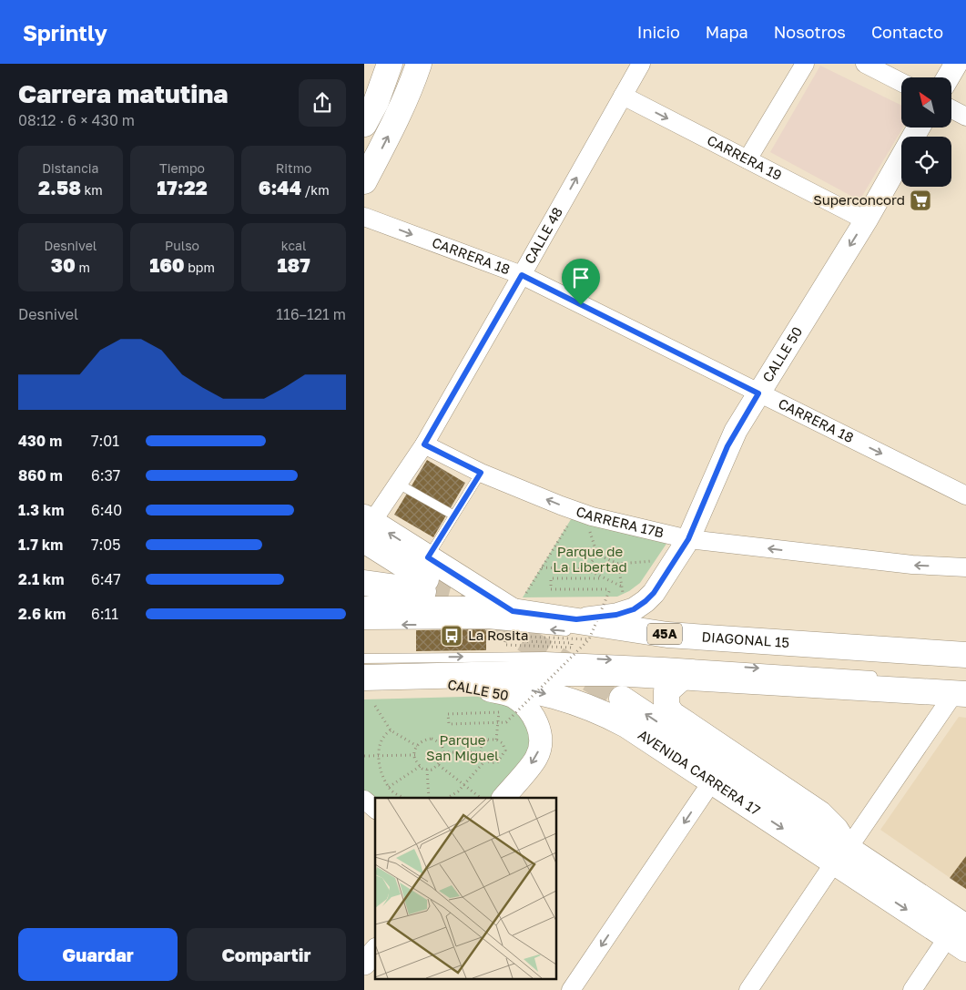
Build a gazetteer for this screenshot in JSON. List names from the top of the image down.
{
  "streets": {
    "main road": ["45A", "DIAGONAL 15", "AVENIDA CARRERA 17"],
    "street": [
      "CARRERA 19",
      "CALLE 48",
      "CARRERA 18",
      "CALLE 50",
      "CARRERA 17B"
    ]
  },
  "crossings": [
    ["CARRERA 19", "CALLE 48"],
    ["CARRERA 19", "CALLE 50"],
    ["CALLE 48", "CARRERA 18"],
    ["CALLE 48", "CARRERA 17B"],
    ["CARRERA 18", "CALLE 50"],
    ["CALLE 50", "CARRERA 17B"],
    ["CALLE 50", "DIAGONAL 15"],
    ["CALLE 50", "AVENIDA CARRERA 17"]
  ],
  "one_way": [
    "CARRERA 19",
    "CALLE 48",
    "CARRERA 18",
    "CARRERA 17B"
  ],
  "parks": ["Parque de La Libertad", "Parque San Miguel"],
  "places": {
    "supermarket": ["Superconcord"],
    "bus stop": ["La Rosita"]
  },
  "north": "top left",
  "page": {
    "header": "Sprintly",
    "nav": [
      "Inicio",
      "Mapa",
      "Nosotros",
      "Contacto"
    ],
    "heading": ["Carrera matutina", "08:12 · 6 × 430 m"],
    "stats": [
      ["Distancia", "2.58 km"],
      ["Tiempo", "17:22"],
      ["Ritmo", "6:44 /km"],
      ["Desnivel", "30 m"],
      ["Pulso", "160 bpm"],
      ["kcal", "187"]
    ],
    "chart": ["Desnivel", "116–121 m"],
    "list": [
      {
        "name": "430 m",
        "note": "7:01"
      },
      {
        "name": "860 m",
        "note": "6:37"
      },
      {
        "name": "1.3 km",
        "note": "6:40"
      },
      {
        "name": "1.7 km",
        "note": "7:05"
      },
      {
        "name": "2.1 km",
        "note": "6:47"
      },
      {
        "name": "2.6 km",
        "note": "6:11"
      }
    ],
    "buttons": ["Guardar", "Compartir"]
  }
}
